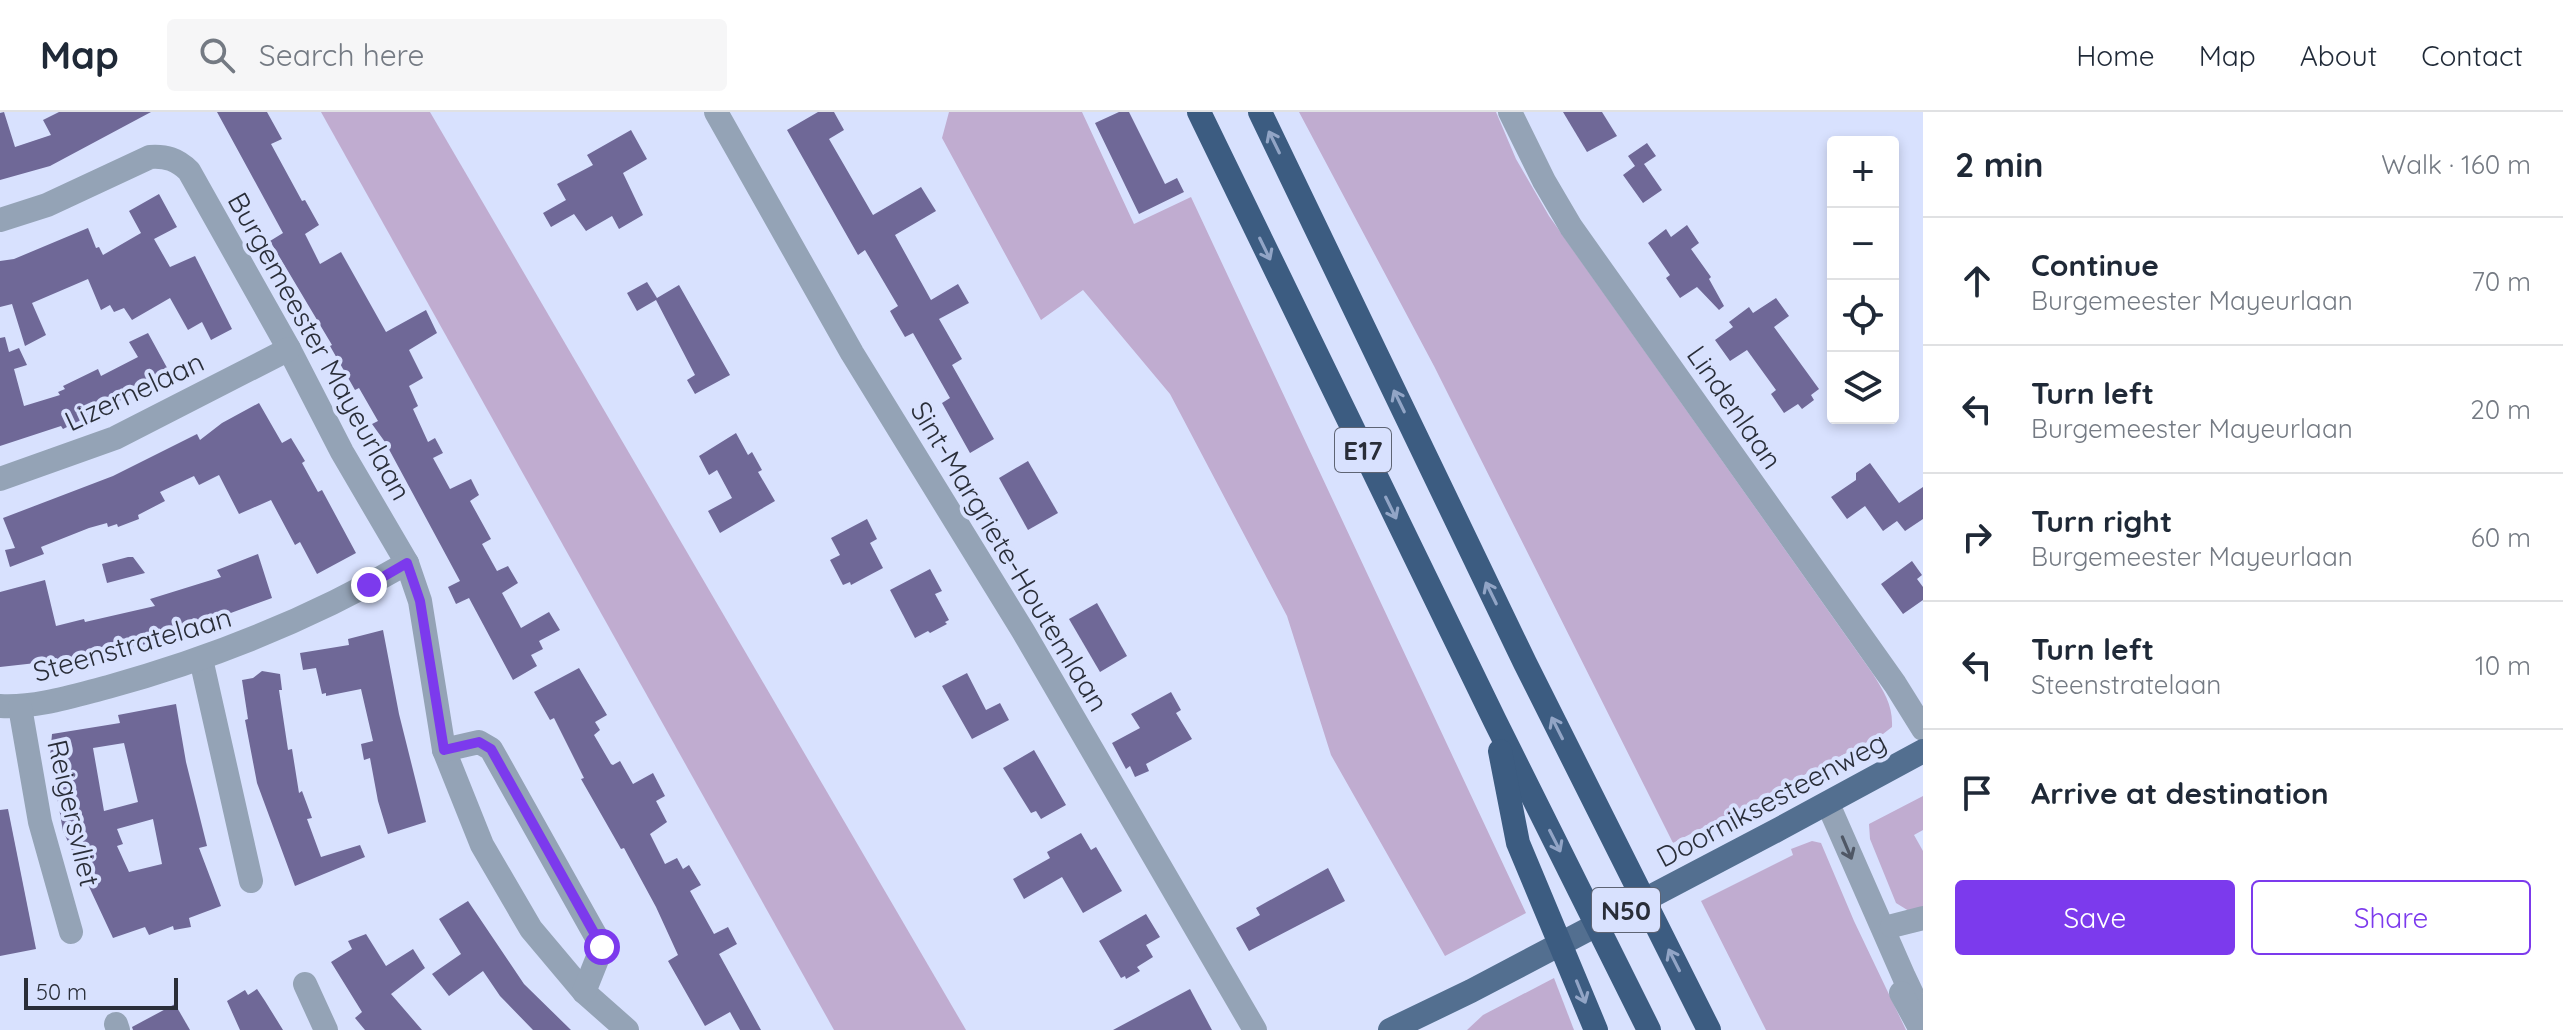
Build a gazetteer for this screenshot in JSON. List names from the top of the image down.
{
  "streets": {
    "highway": ["E17"],
    "main road": ["Doorniksesteenweg", "N50"],
    "street": [
      "Burgemeester Mayeurlaan",
      "Lizernelaan",
      "Lindenlaan",
      "Sint-Margriete-Houtemlaan",
      "Steenstratelaan",
      "Reigersvliet"
    ]
  },
  "crossings": [
    ["Burgemeester Mayeurlaan", "Lizernelaan"],
    ["Burgemeester Mayeurlaan", "Steenstratelaan"],
    ["Steenstratelaan", "Reigersvliet"]
  ],
  "scale_bar": "50 m",
  "page": {
    "header": "Map",
    "search": "Search here",
    "nav": [
      "Home",
      "Map",
      "About",
      "Contact"
    ],
    "heading": ["2 min", "Walk · 160 m"],
    "map_buttons": ["+", "−"],
    "list": [
      ["Continue", "Burgemeester Mayeurlaan", "70 m"],
      ["Turn left", "Burgemeester Mayeurlaan", "20 m"],
      ["Turn right", "Burgemeester Mayeurlaan", "60 m"],
      ["Turn left", "Steenstratelaan", "10 m"],
      "Arrive at destination"
    ],
    "buttons": ["Save", "Share"],
    "scale": "50 m"
  }
}
